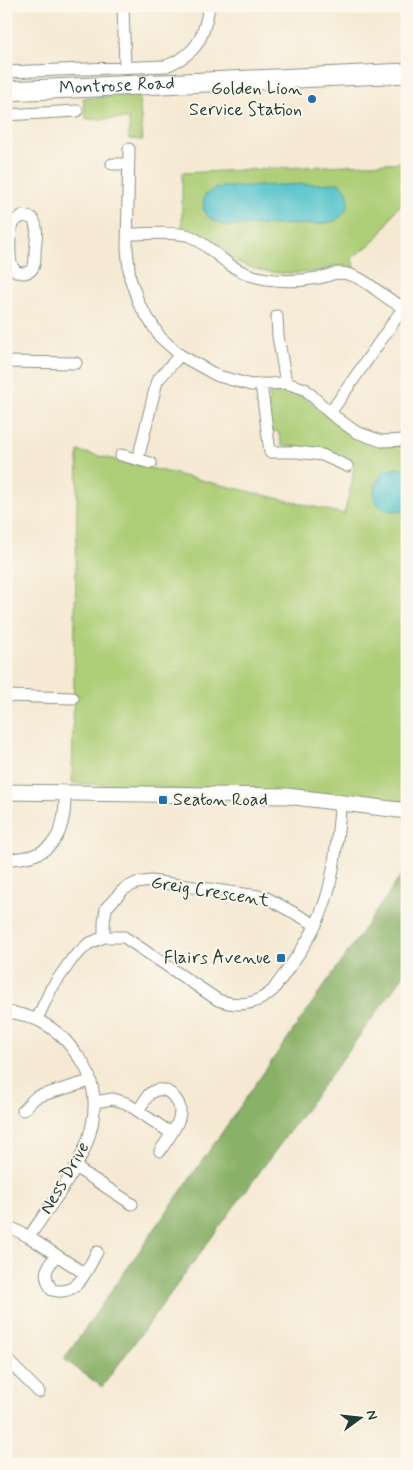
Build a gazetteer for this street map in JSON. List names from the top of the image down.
{
  "streets": {
    "main road": ["Montrose Road"],
    "street": ["Greig Crescent", "Ness Drive"]
  },
  "places": {
    "other": ["Golden Lion Service Station"],
    "transit": ["Seaton Road", "Flairs Avenue"]
  },
  "north": "right"
}
